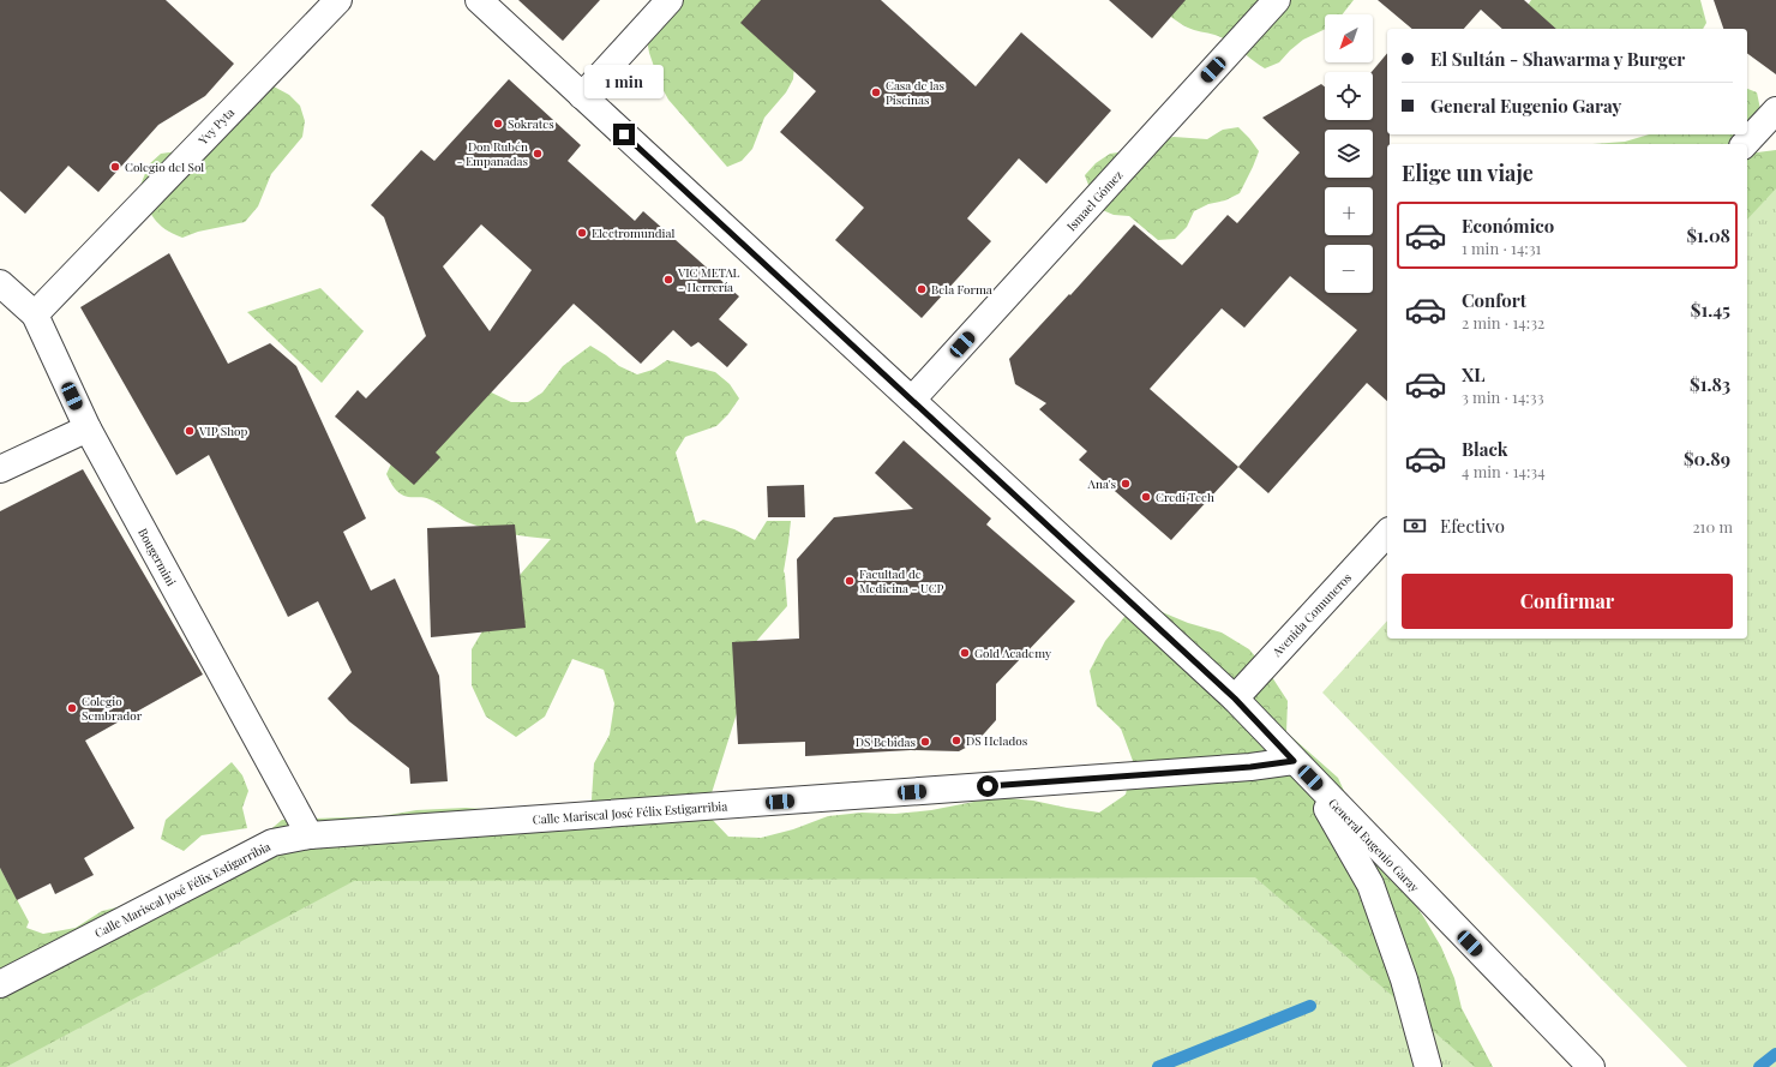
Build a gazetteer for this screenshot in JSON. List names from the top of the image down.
{
  "streets": {
    "street": [
      "Yvy Pyta",
      "Ismael Gómez",
      "Bougermini",
      "Avenida Comuneros",
      "Calle Mariscal José Félix Estigarribia",
      "General Eugenio Garay"
    ]
  },
  "crossings": [
    ["Yvy Pyta", "Bougermini"],
    ["Ismael Gómez", "General Eugenio Garay"],
    ["Bougermini", "Calle Mariscal José Félix Estigarribia"],
    ["Avenida Comuneros", "General Eugenio Garay"],
    ["Calle Mariscal José Félix Estigarribia", "General Eugenio Garay"]
  ],
  "places": [
    "Casa de las Piscinas",
    "Sokrates",
    "Don Rubén - Empanadas",
    "Colegio del Sol",
    "Electromundial",
    "VIC METAL - Herrería",
    "Bela Forma",
    "VIP Shop",
    "Ana's",
    "Credi Tech",
    "Facultad de Medicina - UCP",
    "Gold Academy",
    "Colegio Sembrador",
    "DS Helados",
    "DS Bebidas"
  ],
  "north": "bottom left",
  "page": {
    "map_buttons": ["+", "−"],
    "banner": ["El Sultán - Shawarma y Burger", "General Eugenio Garay"],
    "bubble": "1 min",
    "heading": "Elige un viaje",
    "list": [
      {
        "name": "Económico",
        "note": "1 min · 14:31",
        "value": "$1.08"
      },
      {
        "name": "Confort",
        "note": "2 min · 14:32",
        "value": "$1.45"
      },
      {
        "name": "XL",
        "note": "3 min · 14:33",
        "value": "$1.83"
      },
      {
        "name": "Black",
        "note": "4 min · 14:34",
        "value": "$0.89"
      }
    ],
    "pay": ["Efectivo", "210 m"],
    "buttons": "Confirmar"
  }
}
